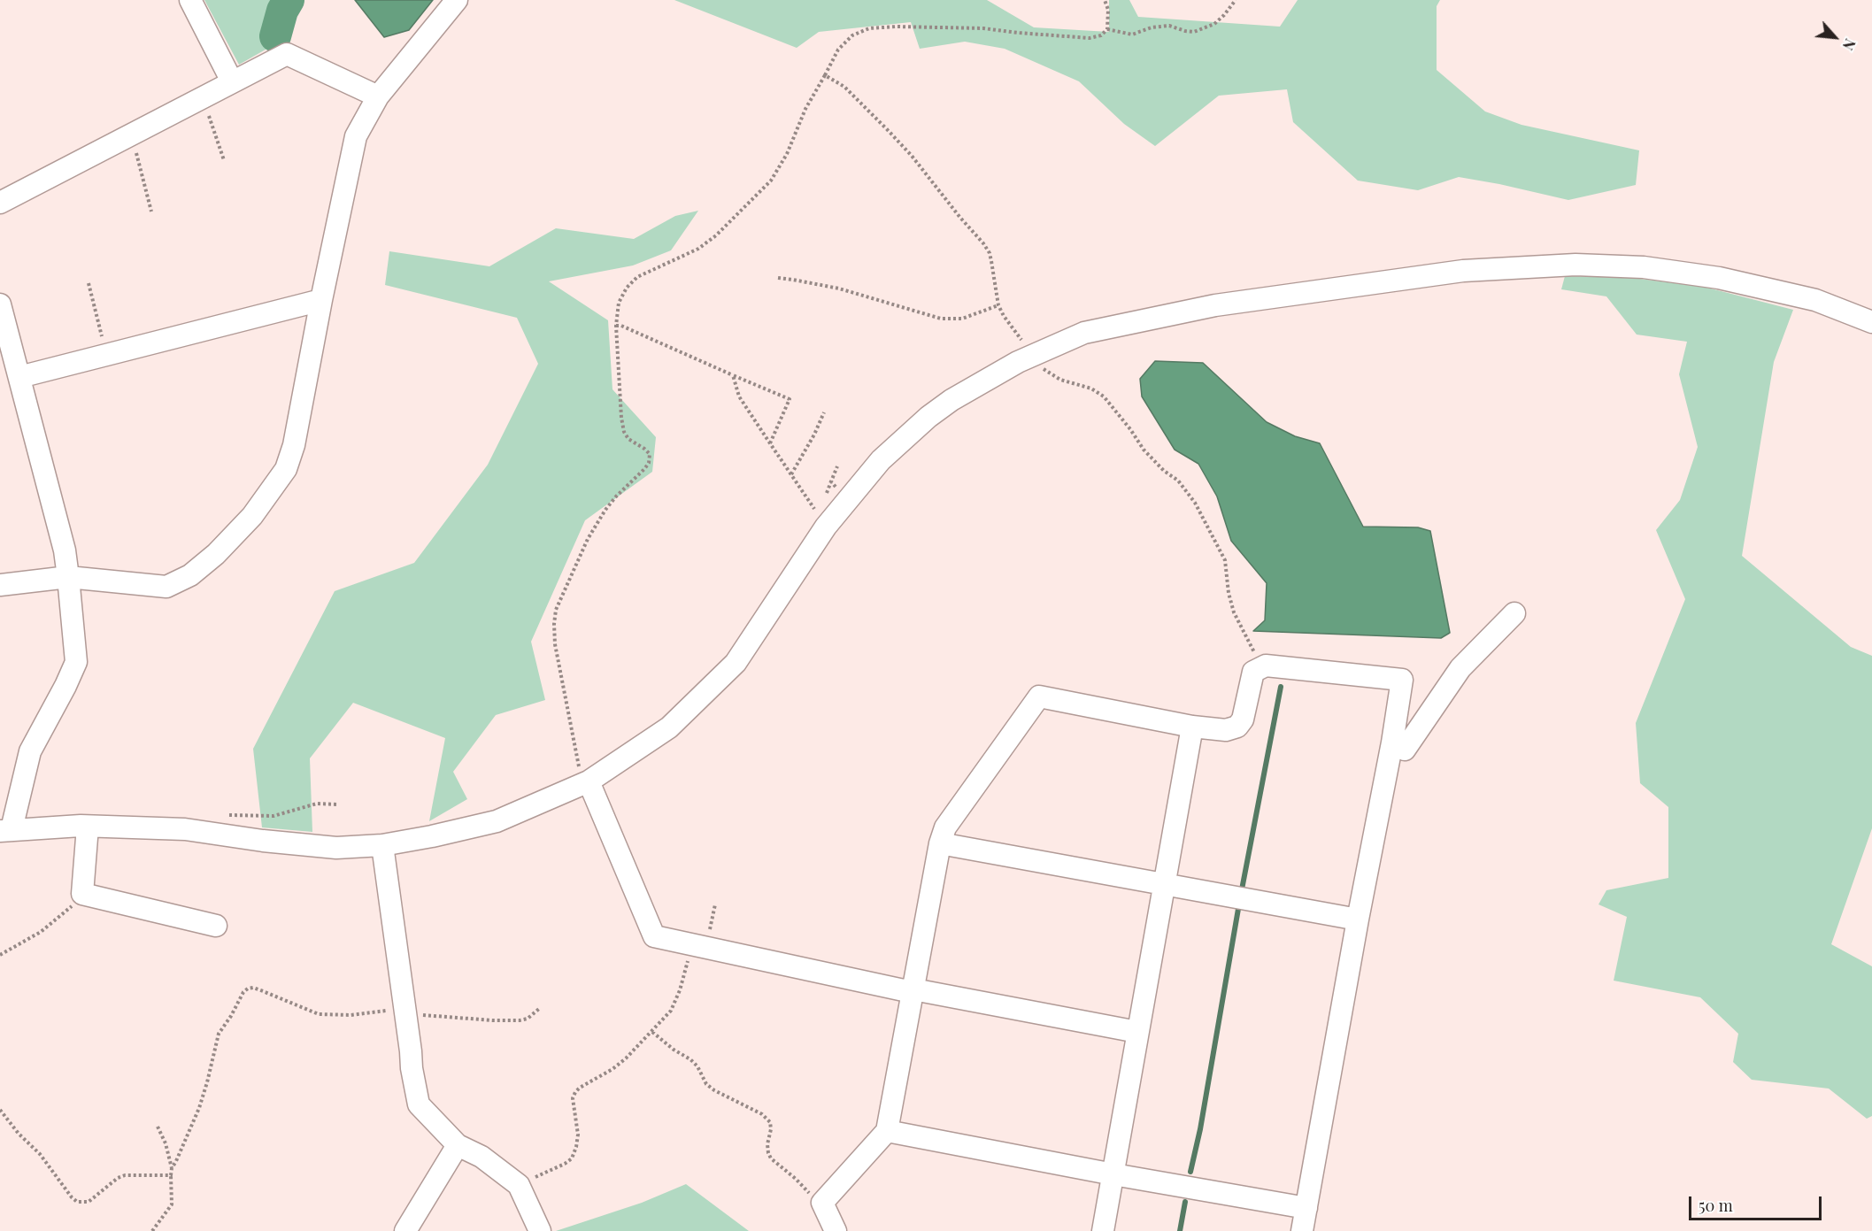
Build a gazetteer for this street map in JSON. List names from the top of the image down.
{
  "scale_bar": "50 m",
  "north": "bottom right"
}
